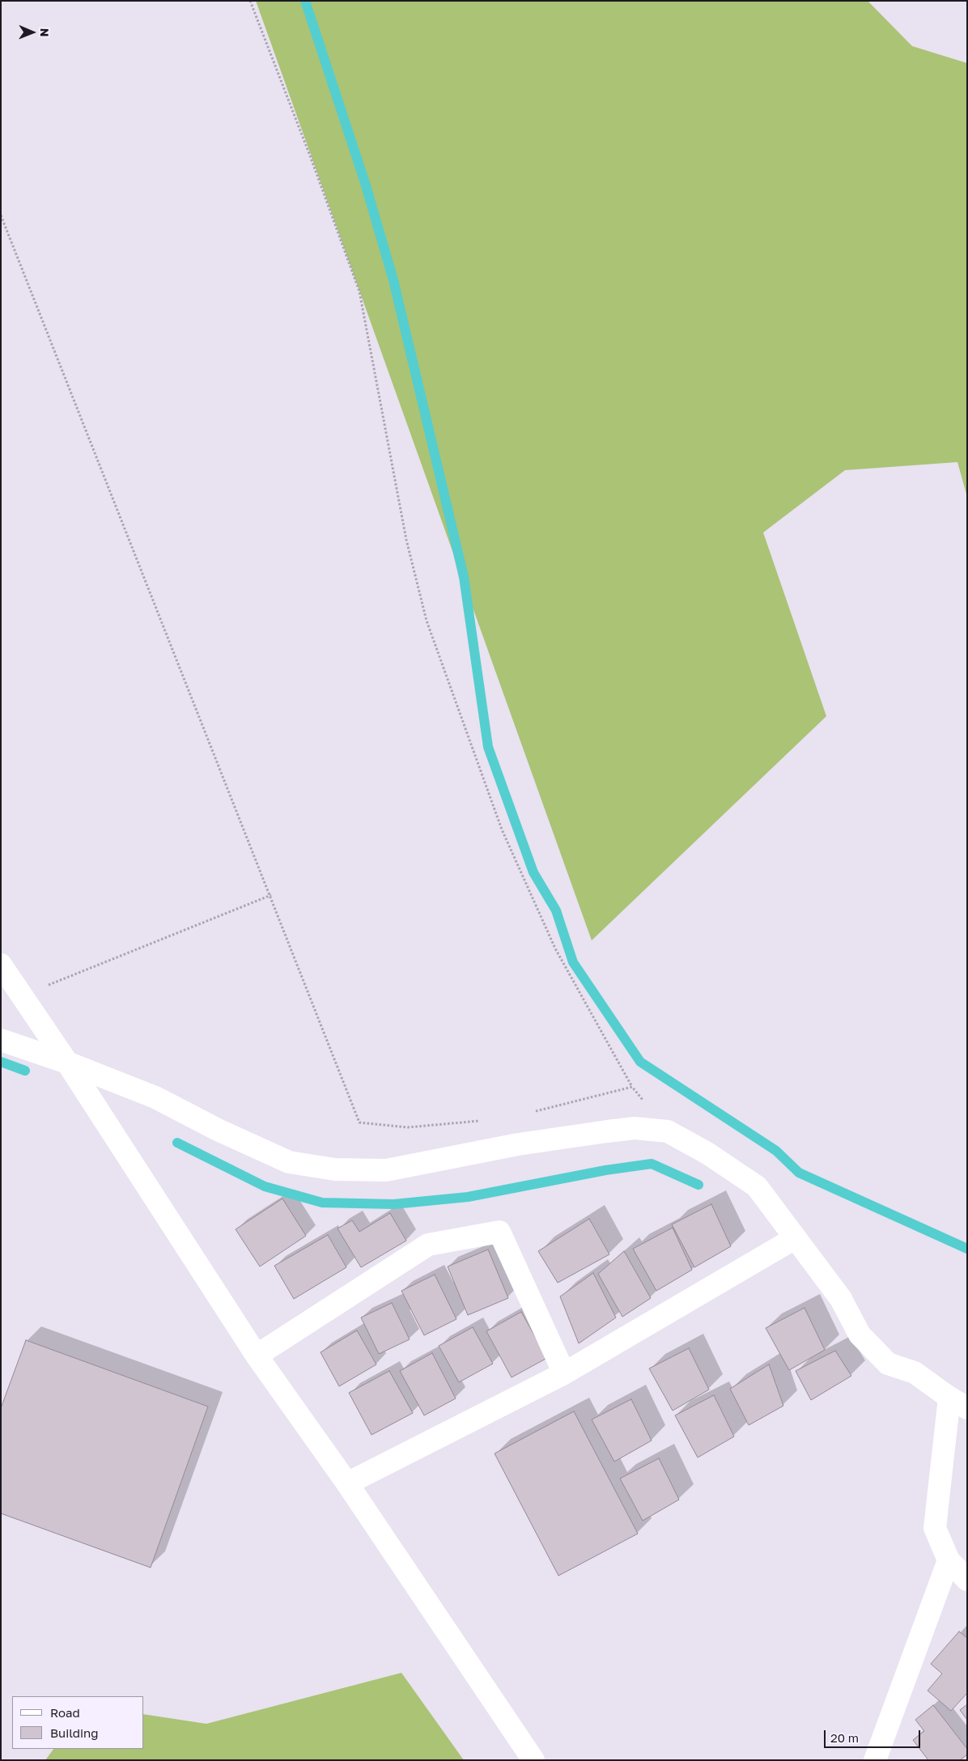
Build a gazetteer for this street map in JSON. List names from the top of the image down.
{
  "legend": ["Road", "Building"],
  "scale_bar": "20 m",
  "north": "right"
}
